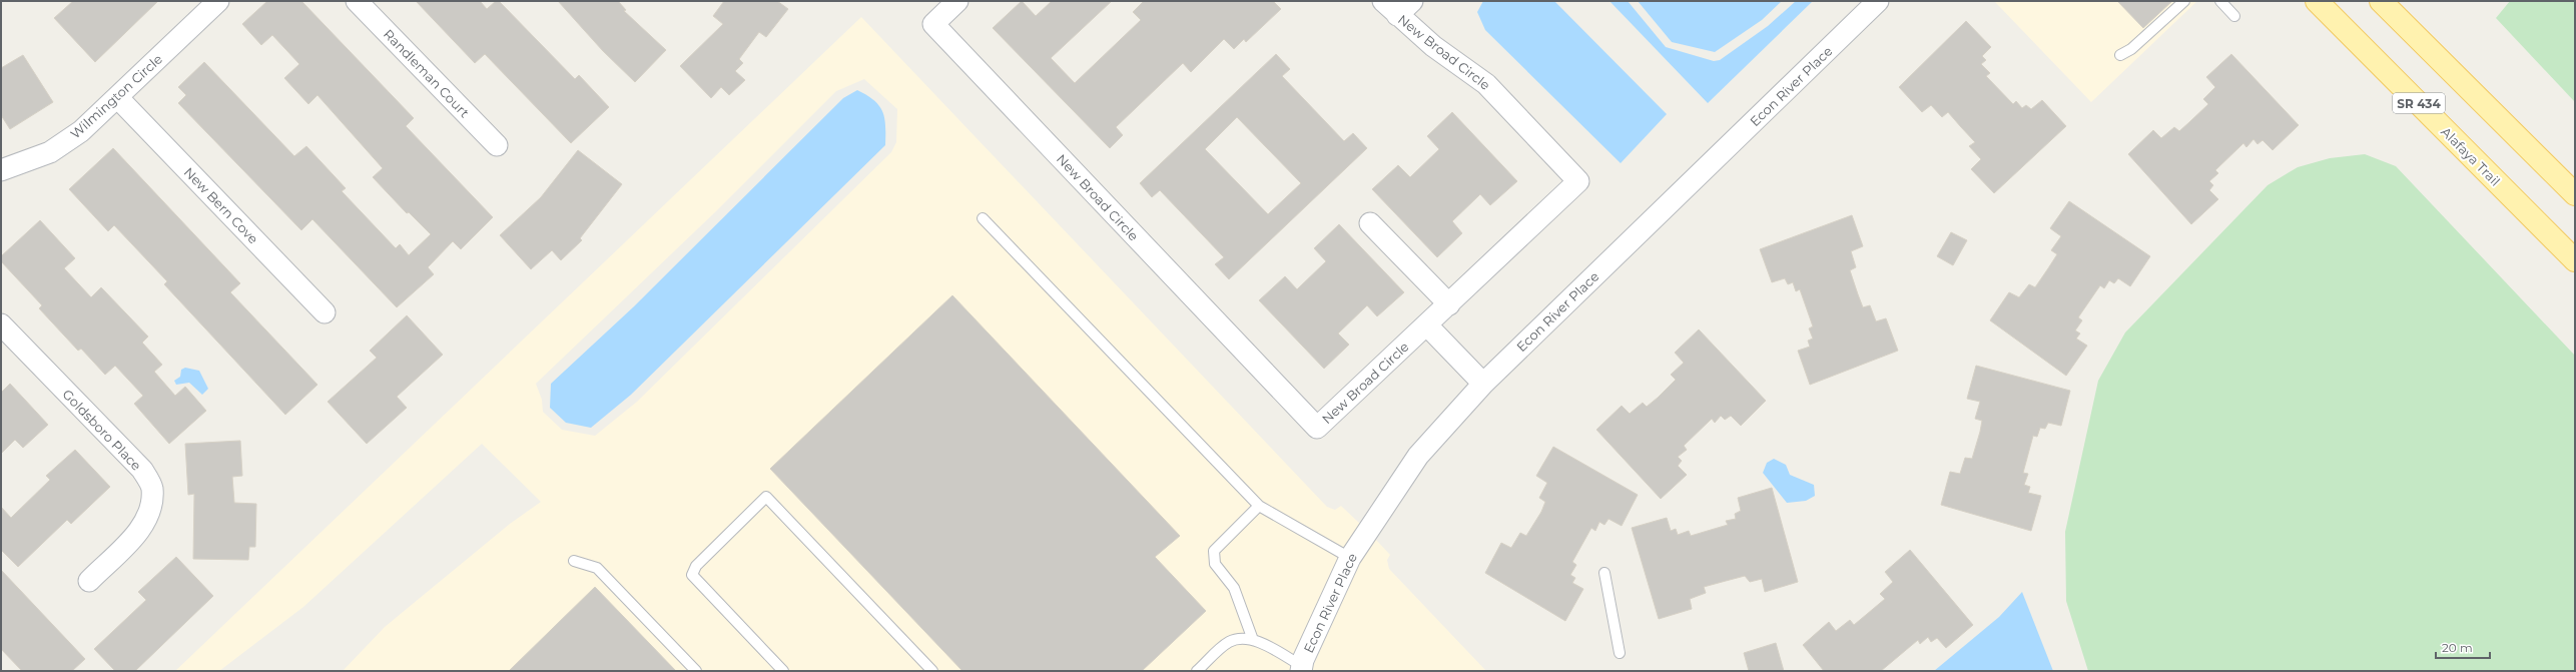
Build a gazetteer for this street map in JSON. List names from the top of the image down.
{
  "streets": {
    "main road": ["SR 434", "Alafaya Trail"],
    "street": [
      "New Broad Circle",
      "Randleman Court",
      "Econ River Place",
      "Wilmington Circle",
      "New Bern Cove",
      "Goldsboro Place"
    ]
  },
  "crossings": [
    ["Wilmington Circle", "New Bern Cove"]
  ],
  "scale_bar": "20 m"
}
